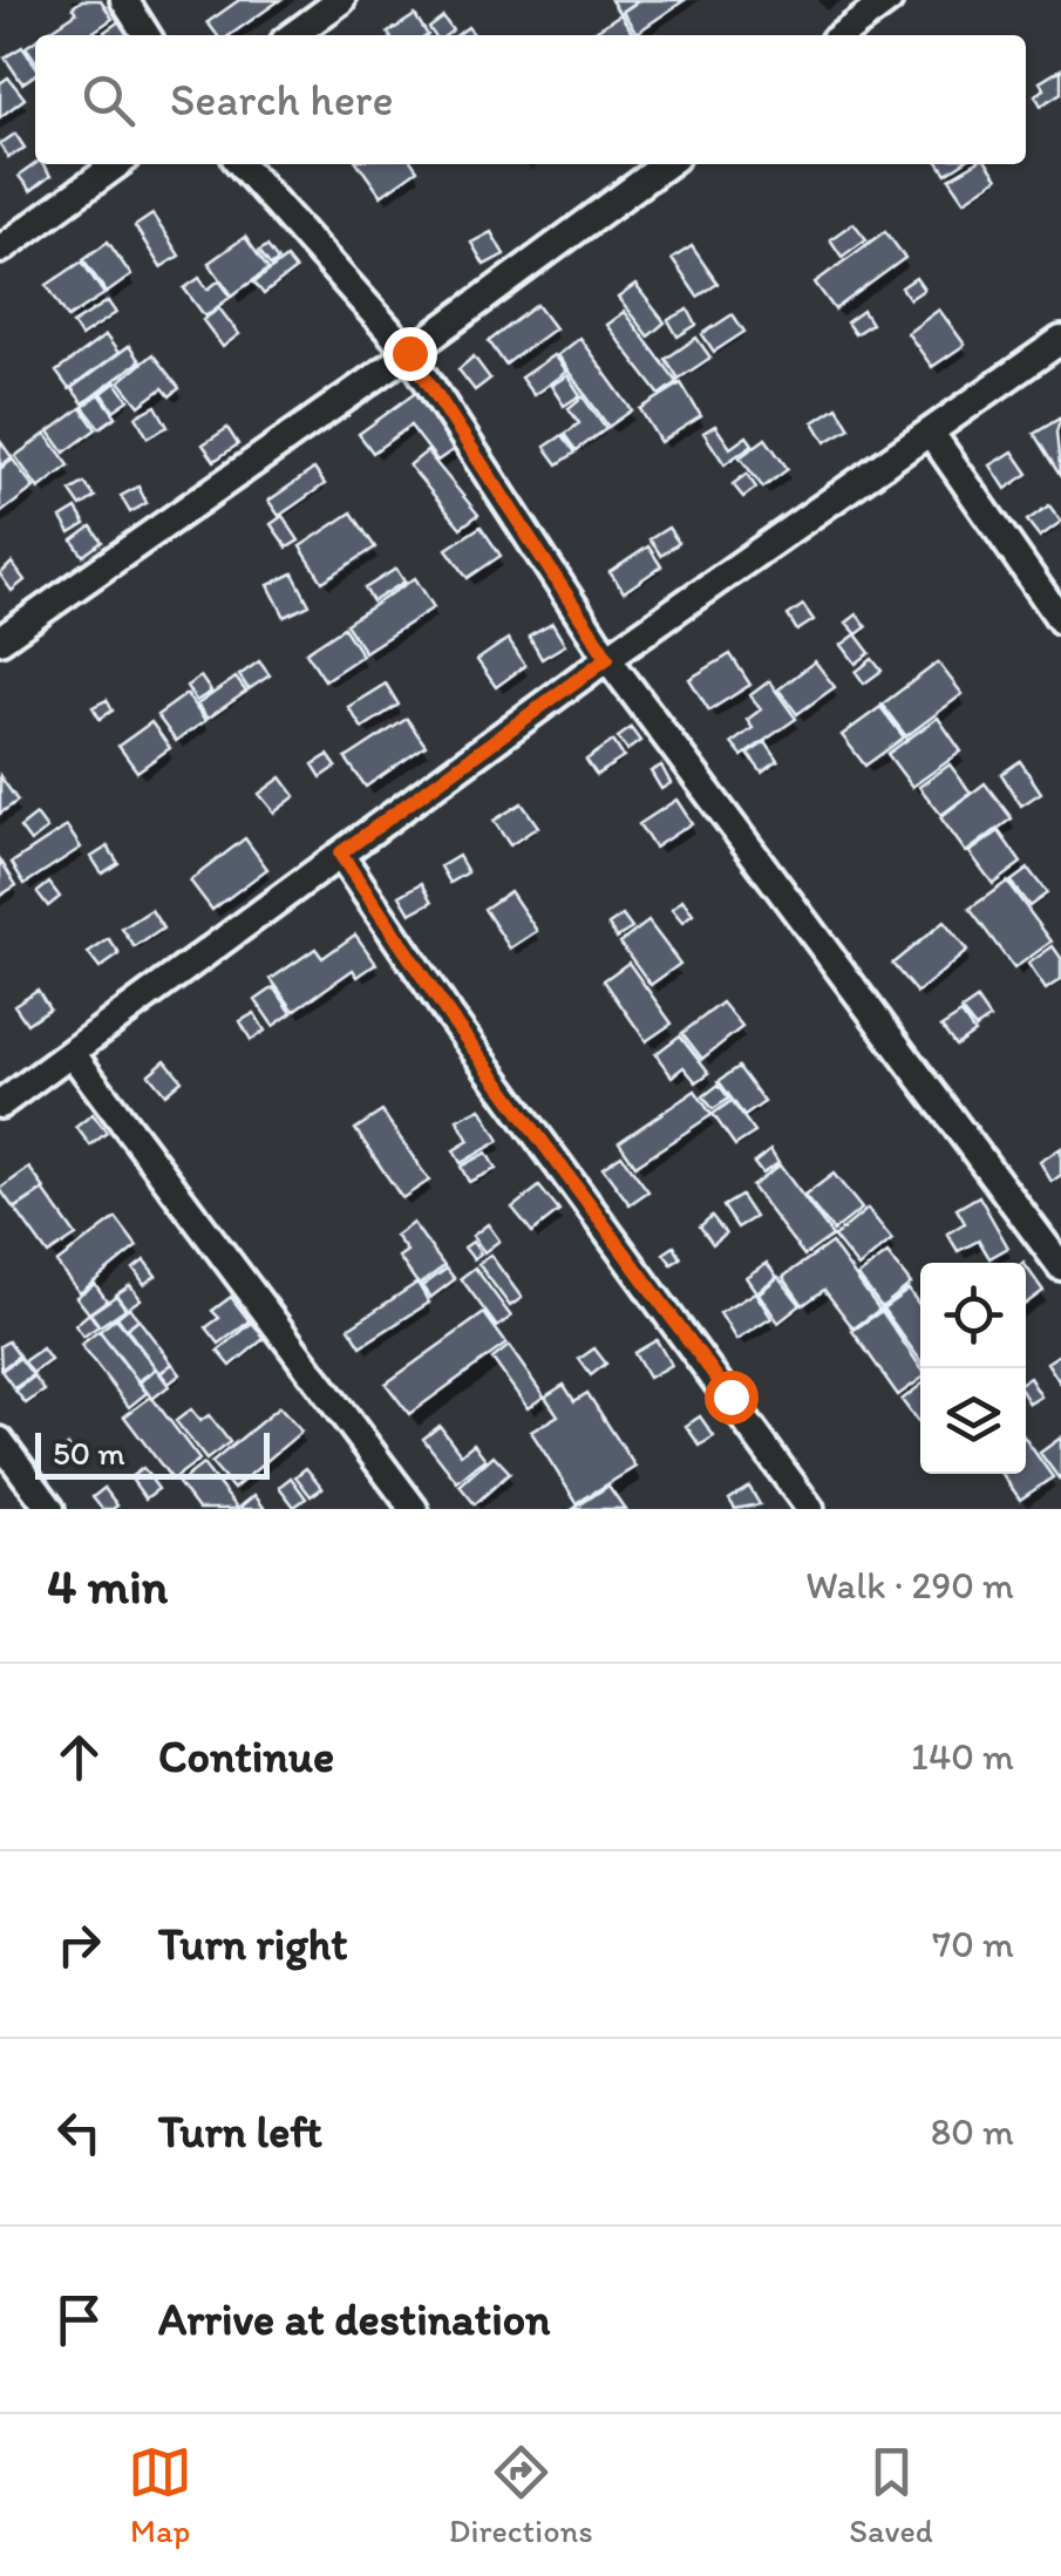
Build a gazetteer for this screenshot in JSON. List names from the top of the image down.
{
  "scale_bar": "50 m",
  "page": {
    "search": "Search here",
    "scale": "50 m",
    "heading": ["4 min", "Walk · 290 m"],
    "list": [
      ["Continue", "140 m"],
      ["Turn right", "70 m"],
      ["Turn left", "80 m"],
      "Arrive at destination"
    ],
    "nav": ["Map", "Directions", "Saved"]
  }
}
